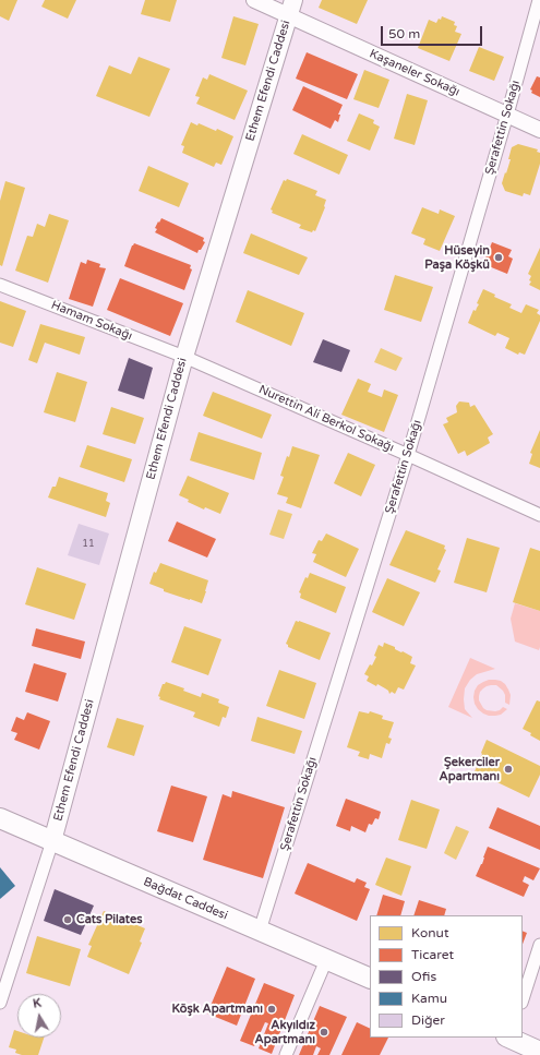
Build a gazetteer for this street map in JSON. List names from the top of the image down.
{
  "streets": {
    "main road": ["Ethem Efendi Caddesi", "Bağdat Caddesi"],
    "street": [
      "Kaşaneler Sokağı",
      "Şerafettin Sokağı",
      "Hamam Sokağı",
      "Nurettin Ali Berkol Sokağı"
    ]
  },
  "crossings": [
    ["Kaşaneler Sokağı", "Ethem Efendi Caddesi"],
    ["Kaşaneler Sokağı", "Şerafettin Sokağı"],
    ["Ethem Efendi Caddesi", "Hamam Sokağı"],
    ["Ethem Efendi Caddesi", "Nurettin Ali Berkol Sokağı"],
    ["Ethem Efendi Caddesi", "Bağdat Caddesi"],
    ["Şerafettin Sokağı", "Nurettin Ali Berkol Sokağı"],
    ["Şerafettin Sokağı", "Bağdat Caddesi"],
    ["Hamam Sokağı", "Nurettin Ali Berkol Sokağı"]
  ],
  "places": [
    "Hüseyin Paşa Köşkü",
    "Şekerciler Apartmanı",
    "Cats Pilates",
    "Köşk Apartmanı",
    "Akyıldız Apartmanı"
  ],
  "house_numbers": ["11"],
  "legend": [
    "Konut",
    "Ticaret",
    "Ofis",
    "Kamu",
    "Diğer"
  ],
  "scale_bar": "50 m",
  "north": "top"
}
